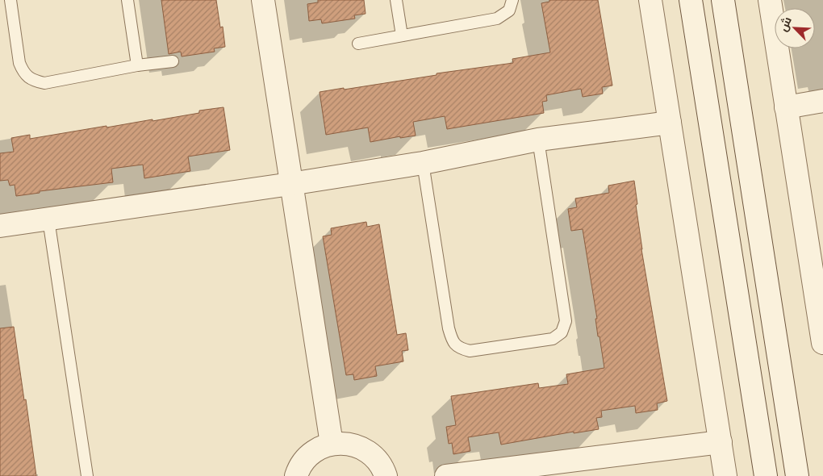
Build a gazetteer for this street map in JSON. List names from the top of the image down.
{
  "north": "top left"
}
